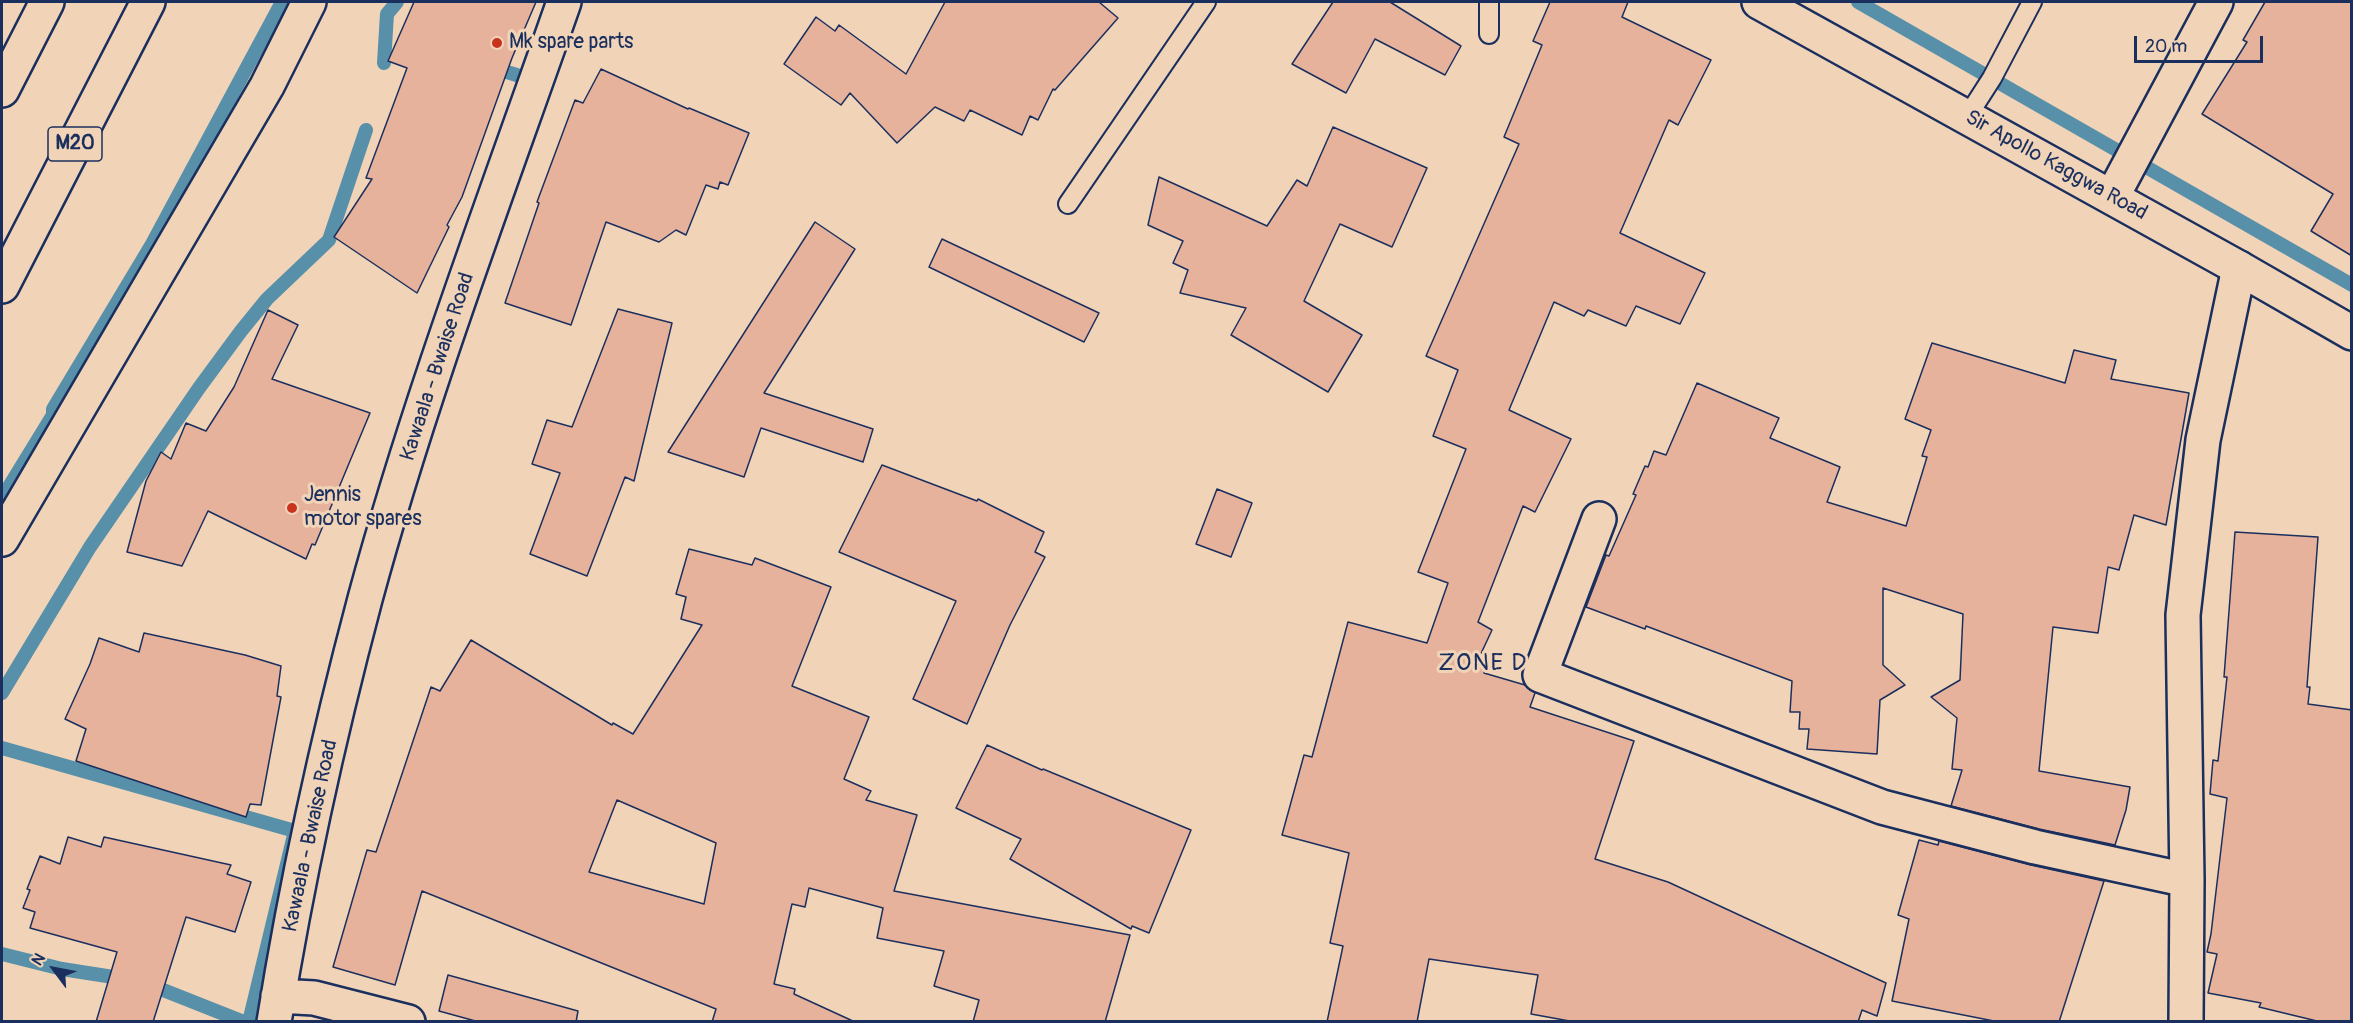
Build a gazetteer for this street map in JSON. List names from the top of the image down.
{
  "streets": {
    "main road": ["M20", "Sir Apollo Kaggwa Road", "Kawaala - Bwaise Road"]
  },
  "districts": ["ZONE D"],
  "places": ["Mk spare parts", "Jennis motor spares"],
  "scale_bar": "20 m",
  "north": "top left"
}
